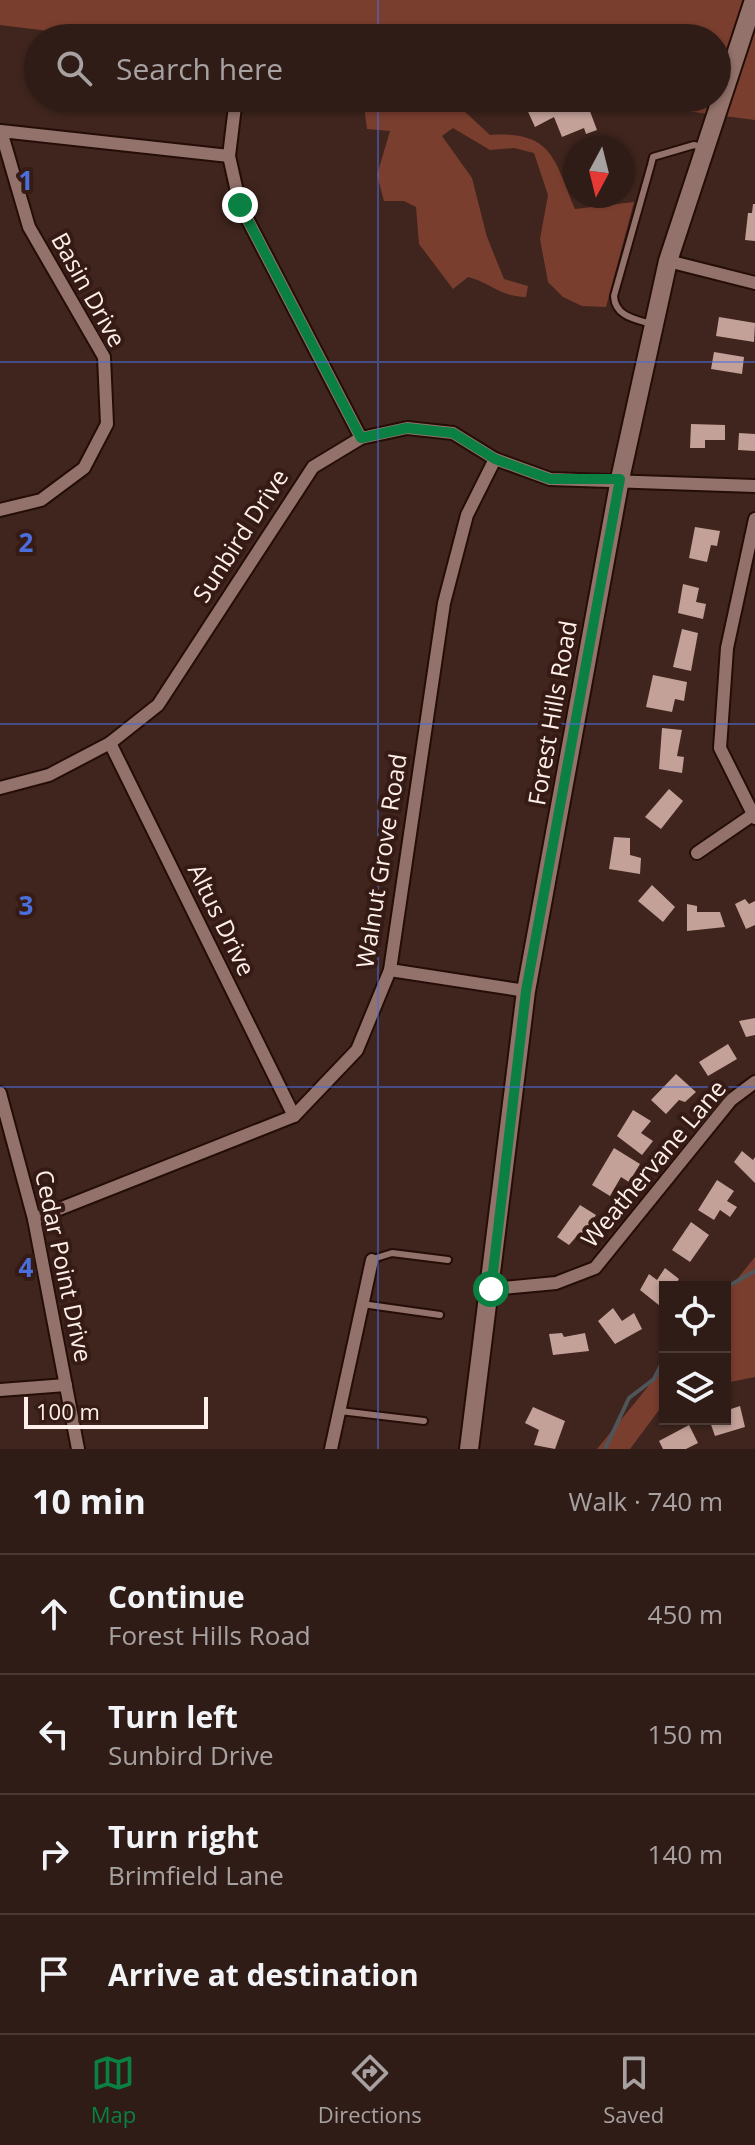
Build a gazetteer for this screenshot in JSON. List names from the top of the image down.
{
  "streets": {
    "street": [
      "Basin Drive",
      "Sunbird Drive",
      "Forest Hills Road",
      "Walnut Grove Road",
      "Altus Drive",
      "Weathervane Lane",
      "Cedar Point Drive"
    ]
  },
  "crossings": [
    ["Sunbird Drive", "Forest Hills Road"],
    ["Sunbird Drive", "Walnut Grove Road"],
    ["Sunbird Drive", "Altus Drive"],
    ["Forest Hills Road", "Weathervane Lane"],
    ["Walnut Grove Road", "Altus Drive"],
    ["Walnut Grove Road", "Cedar Point Drive"]
  ],
  "scale_bar": "100 m",
  "north": "bottom",
  "page": {
    "search": "Search here",
    "scale": "100 m",
    "heading": ["10 min", "Walk · 740 m"],
    "list": [
      ["Continue", "Forest Hills Road", "450 m"],
      ["Turn left", "Sunbird Drive", "150 m"],
      ["Turn right", "Brimfield Lane", "140 m"],
      "Arrive at destination"
    ],
    "nav": ["Map", "Directions", "Saved"]
  },
  "grid": {
    "rows": [
      "1",
      "2",
      "3",
      "4"
    ]
  }
}
